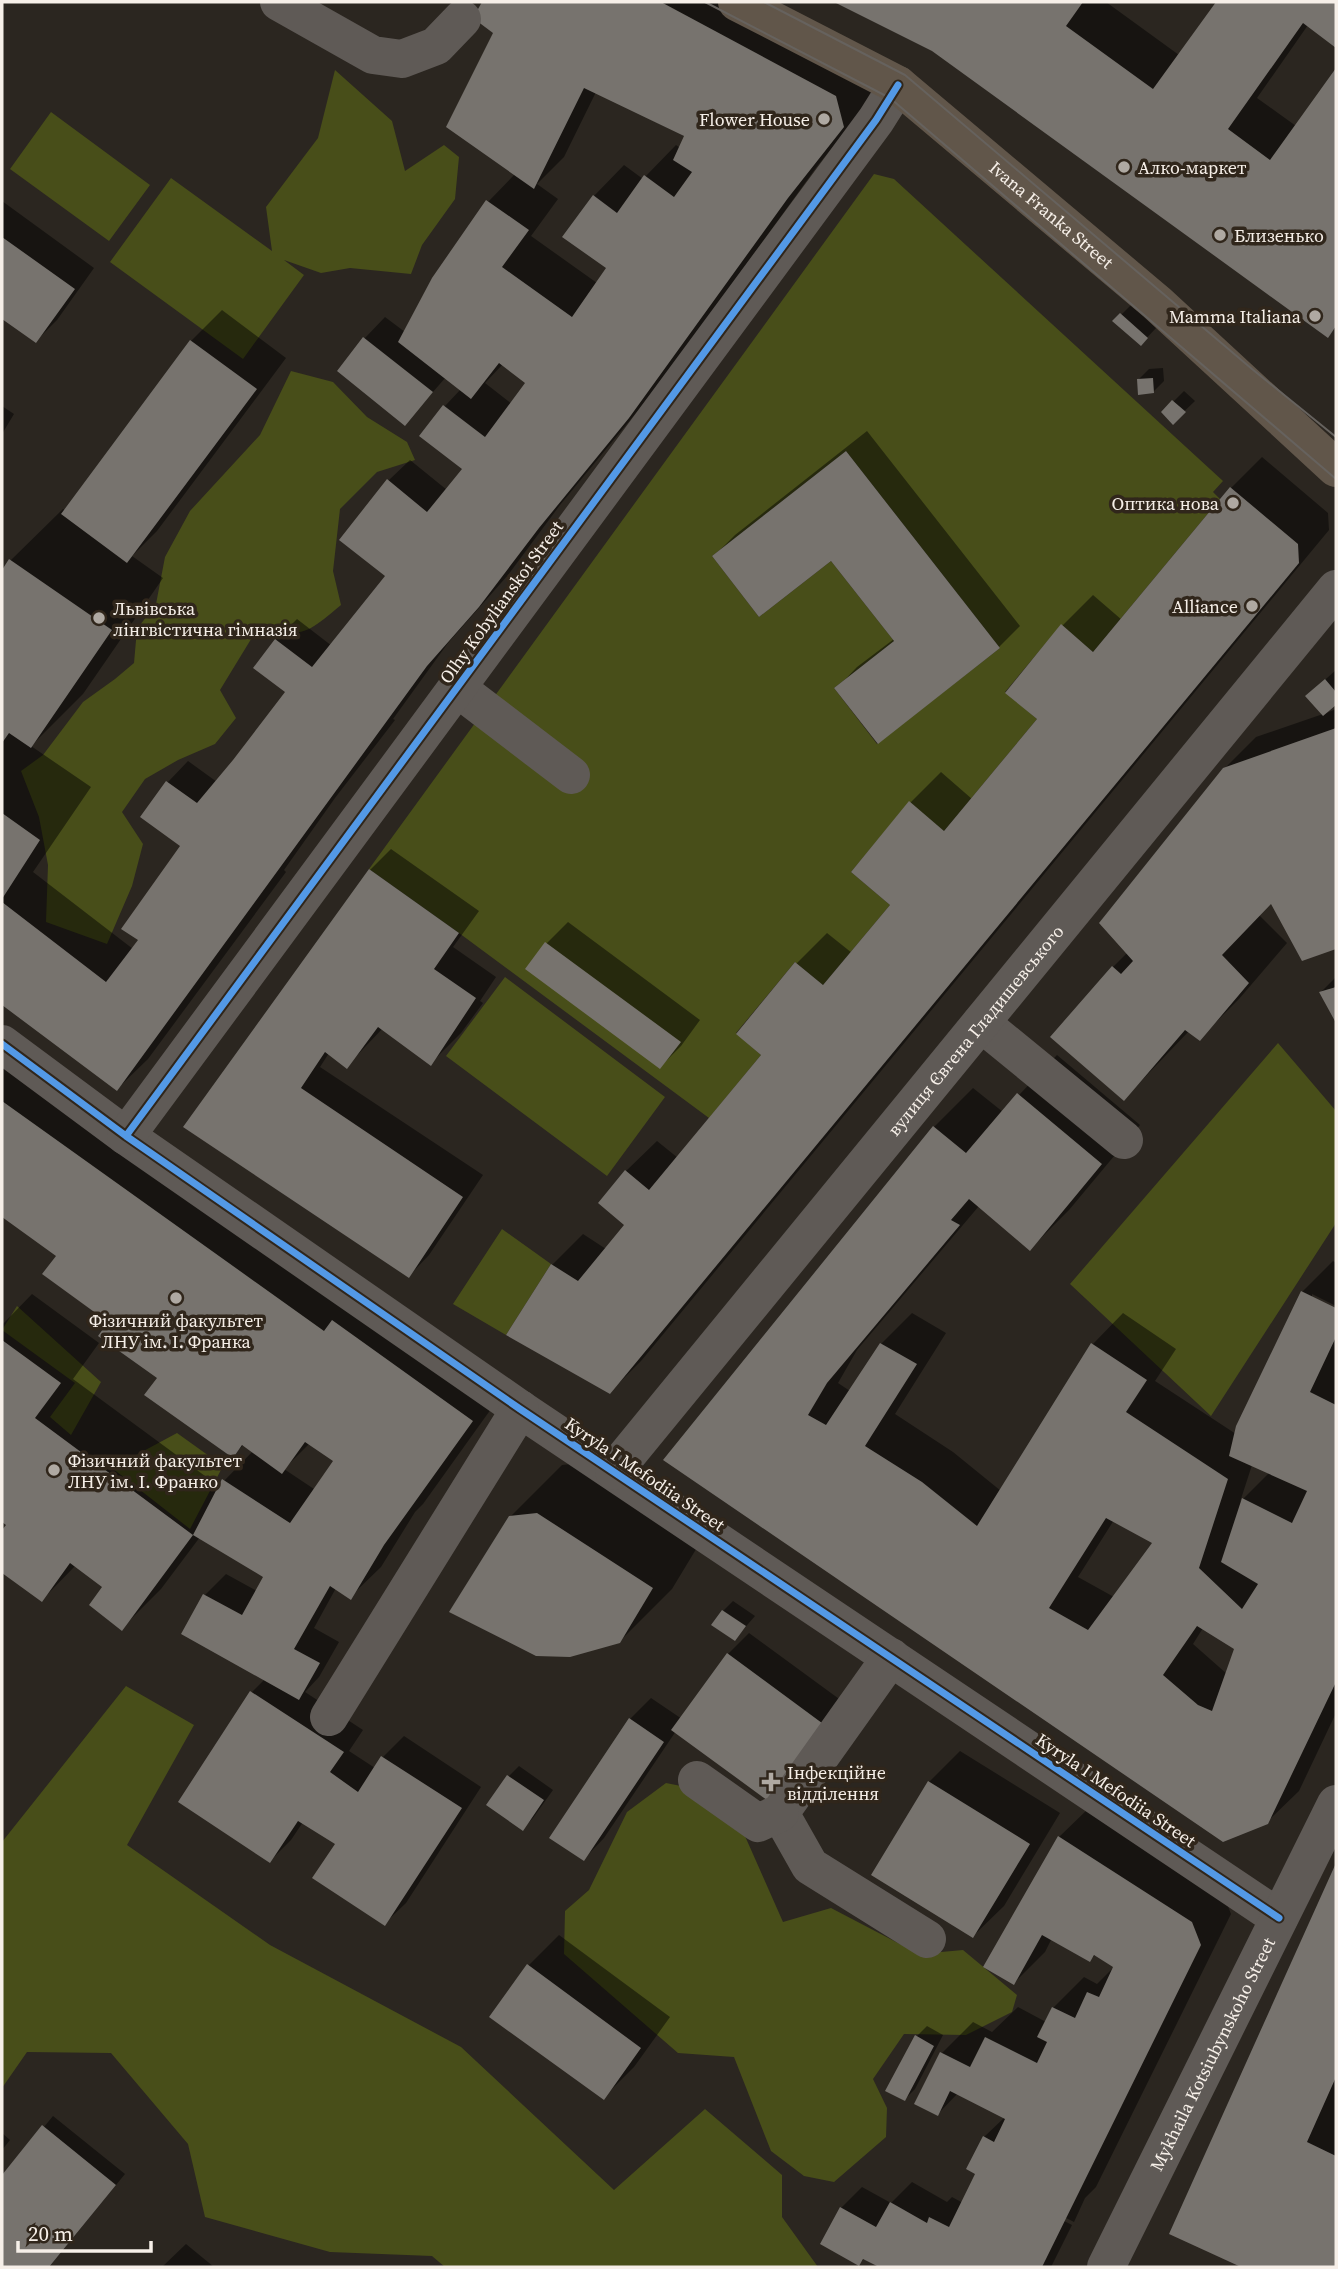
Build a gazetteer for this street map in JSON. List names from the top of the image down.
{
  "streets": {
    "main road": ["Ivana Franka Street"],
    "street": [
      "Olhy Kobylianskoi Street",
      "вулиця Євгена Гладишевського",
      "Kyryla I Mefodiia Street",
      "Mykhaila Kotsiubynskoho Street"
    ]
  },
  "crossings": [
    ["Ivana Franka Street", "Olhy Kobylianskoi Street"],
    ["Olhy Kobylianskoi Street", "Kyryla I Mefodiia Street"],
    ["вулиця Євгена Гладишевського", "Kyryla I Mefodiia Street"],
    ["Kyryla I Mefodiia Street", "Mykhaila Kotsiubynskoho Street"]
  ],
  "places": {
    "other": [
      "Flower House",
      "Алко-маркет",
      "Близенько",
      "Mamma Italiana",
      "Оптика нова",
      "Alliance",
      "Львівська лінгвістична гімназія",
      "Фізичний факультет ЛНУ ім. І. Франка",
      "Фізичний факультет ЛНУ ім. І. Франко"
    ],
    "health": ["Інфекційне відділення"]
  },
  "scale_bar": "20 m"
}
